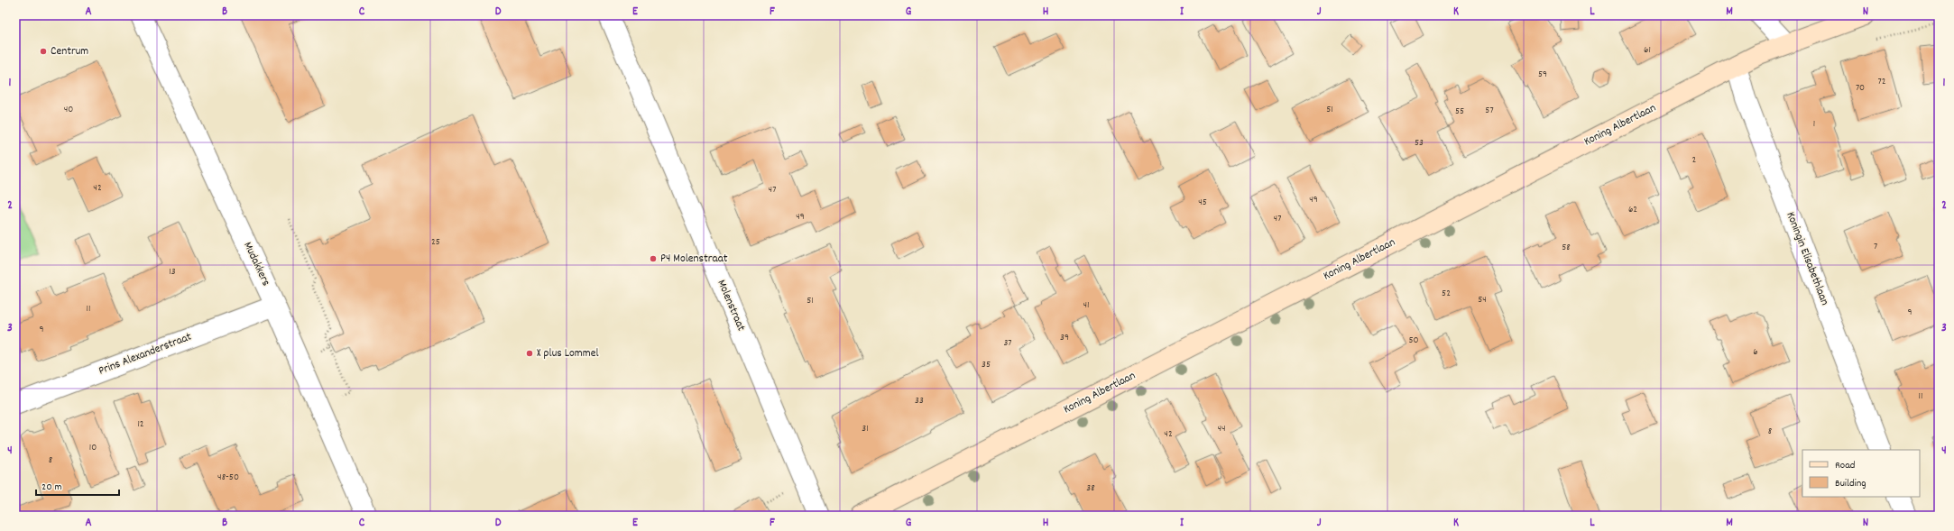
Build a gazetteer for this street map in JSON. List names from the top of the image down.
{
  "streets": {
    "main road": ["Koning Albertlaan"],
    "street": [
      "Koningin Elisabethlaan",
      "Mudakkers",
      "Molenstraat",
      "Prins Alexanderstraat"
    ]
  },
  "crossings": [
    ["Koning Albertlaan", "Koningin Elisabethlaan"],
    ["Mudakkers", "Prins Alexanderstraat"]
  ],
  "places": ["Centrum", "P4 Molenstraat", "X plus Lommel"],
  "house_numbers": [
    "61",
    "59",
    "72",
    "70",
    "40",
    "51",
    "57",
    "55",
    "1",
    "53",
    "2",
    "42",
    "47",
    "49",
    "45",
    "62",
    "49",
    "47",
    "25",
    "7",
    "58",
    "13",
    "52",
    "54",
    "51",
    "41",
    "11",
    "9",
    "9",
    "39",
    "50",
    "37",
    "6",
    "35",
    "11",
    "33",
    "12",
    "31",
    "44",
    "8",
    "42",
    "10",
    "8",
    "48-50",
    "38"
  ],
  "legend": ["Road", "Building"],
  "scale_bar": "20 m",
  "grid": {
    "columns": [
      "A",
      "B",
      "C",
      "D",
      "E",
      "F",
      "G",
      "H",
      "I",
      "J",
      "K",
      "L",
      "M",
      "N"
    ],
    "rows": [
      "1",
      "2",
      "3",
      "4"
    ]
  }
}
